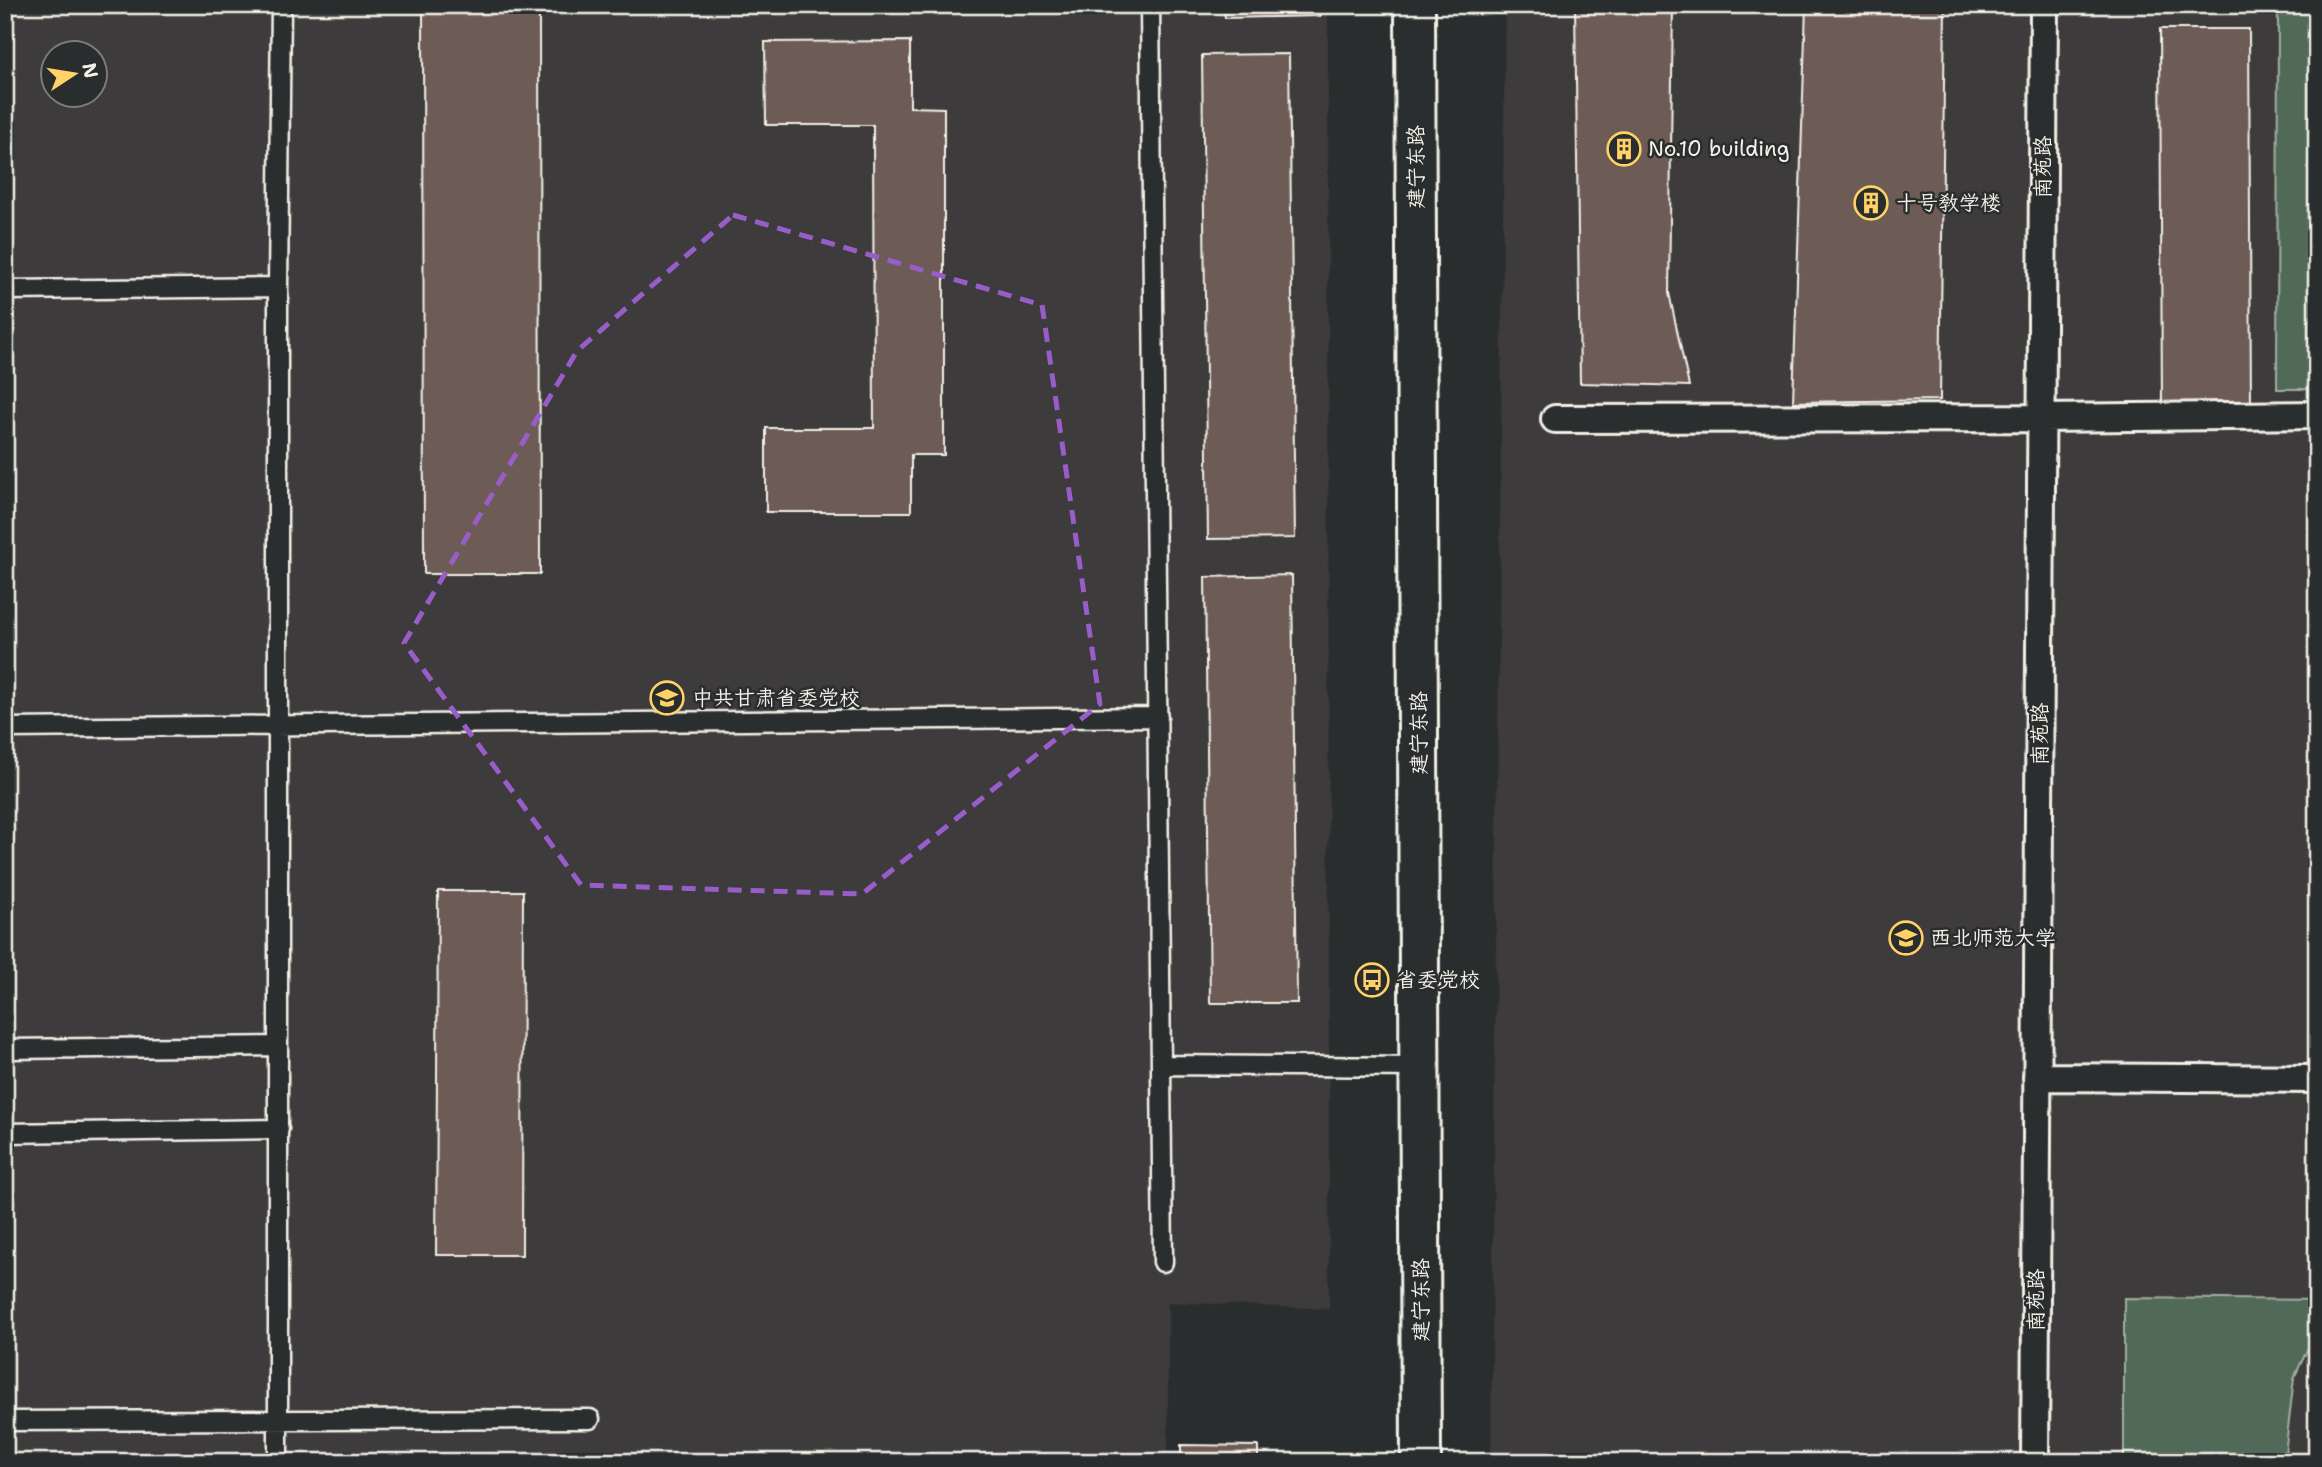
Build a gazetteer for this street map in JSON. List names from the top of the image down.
{
  "streets": {
    "main road": ["建宁东路"],
    "street": ["南苑路"]
  },
  "places": {
    "building": ["No.10 building", "十号教学楼"],
    "school or university": ["中共甘肃省委党校", "西北师范大学"],
    "bus stop": ["省委党校"]
  },
  "north": "right"
}
